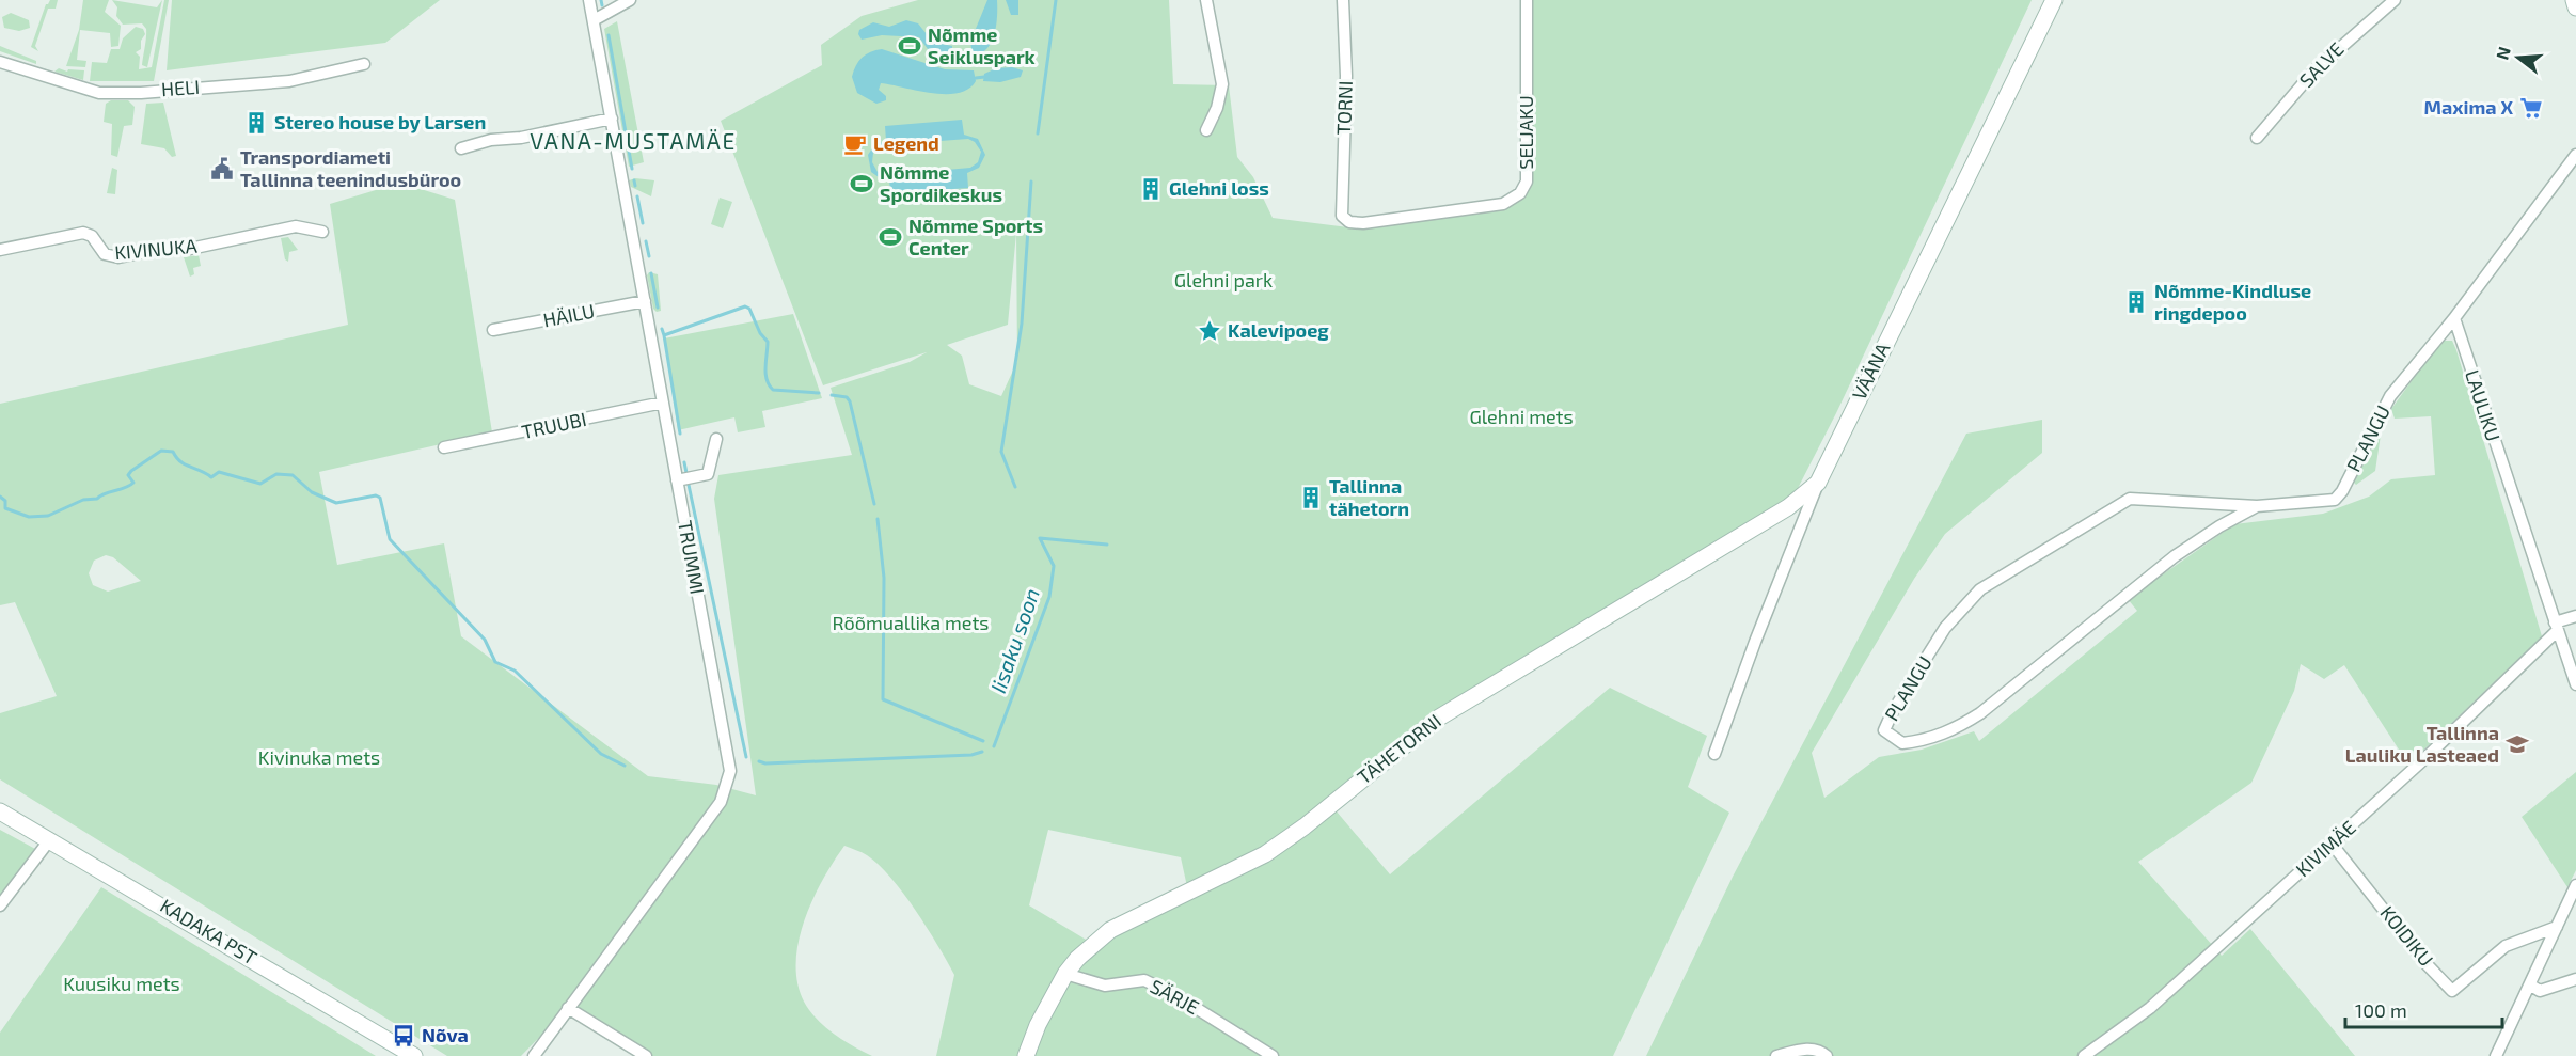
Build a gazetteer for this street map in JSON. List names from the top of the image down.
{
  "streets": {
    "street": [
      "SALVE",
      "HELI",
      "TORNI",
      "SELJAKU",
      "KIVINUKA",
      "HÄILU",
      "VÄÄNA",
      "LAULIKU",
      "TRUUBI",
      "PLANGU",
      "TRUMMI",
      "TÄHETORNI",
      "KIVIMÄE",
      "KADAKA PST",
      "KOIDIKU",
      "SÄRJE"
    ]
  },
  "crossings": [
    ["TORNI", "SELJAKU"],
    ["HÄILU", "TRUMMI"],
    ["VÄÄNA", "TÄHETORNI"],
    ["LAULIKU", "PLANGU"],
    ["LAULIKU", "KIVIMÄE"],
    ["TRUUBI", "TRUMMI"],
    ["TÄHETORNI", "SÄRJE"],
    ["KIVIMÄE", "KOIDIKU"]
  ],
  "districts": ["VANA-MUSTAMÄE"],
  "water": ["Iisaku soon"],
  "parks": [
    "Glehni park",
    "Glehni mets",
    "Rõõmuallika mets",
    "Kivinuka mets",
    "Kuusiku mets"
  ],
  "places": {
    "sports": ["Nõmme Seikluspark", "Nõmme Spordikeskus", "Nõmme Sports Center"],
    "supermarket": ["Maxima X"],
    "building": [
      "Stereo house by Larsen",
      "Glehni loss",
      "Nõmme-Kindluse ringdepoo",
      "Tallinna tähetorn"
    ],
    "cafe": ["Legend"],
    "public building": ["Transpordiameti Tallinna teenindusbüroo"],
    "place": ["Kalevipoeg"],
    "school or university": ["Tallinna Lauliku Lasteaed"],
    "bus stop": ["Nõva"]
  },
  "scale_bar": "100 m",
  "north": "left"
}
